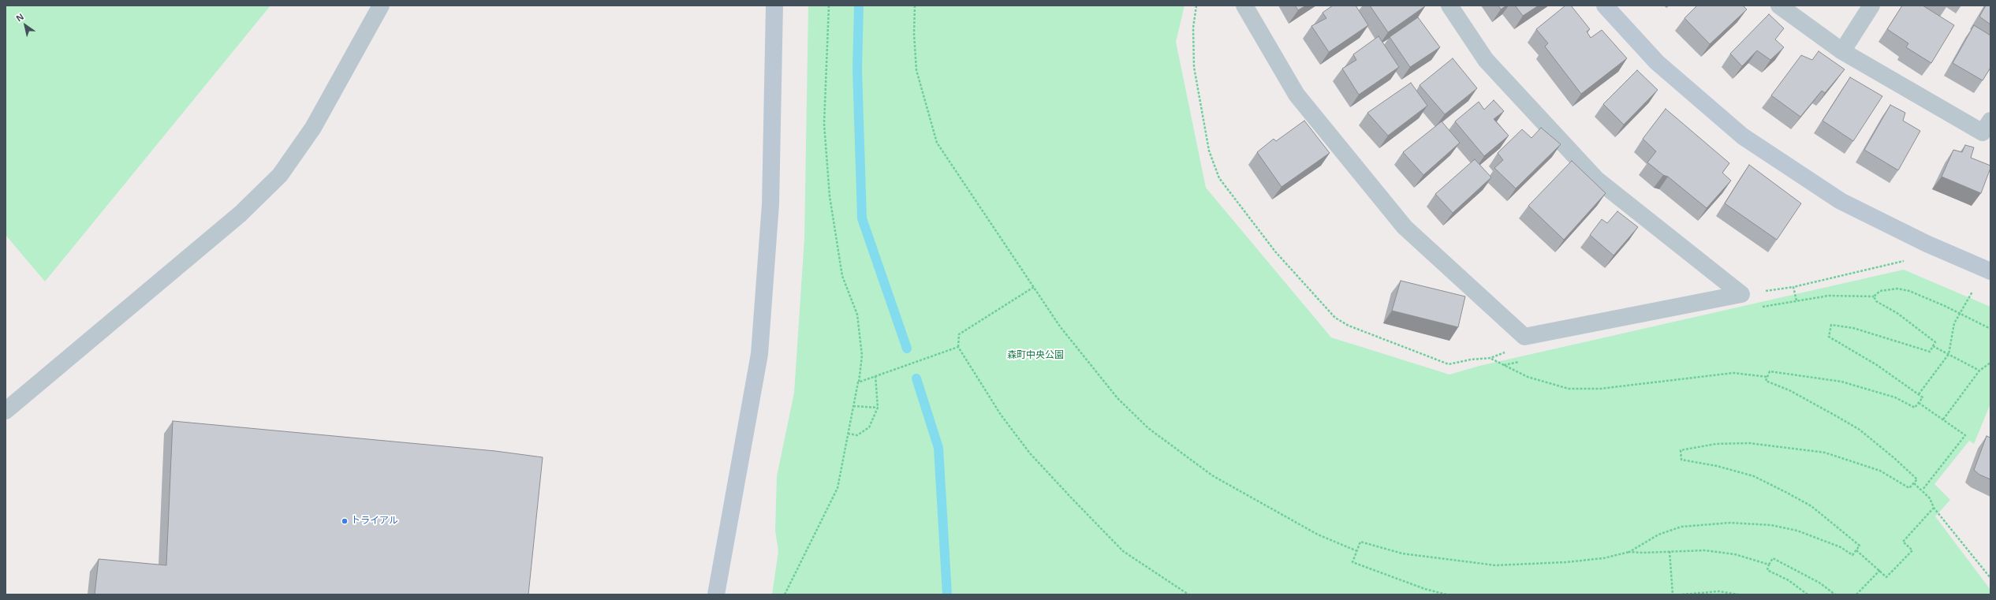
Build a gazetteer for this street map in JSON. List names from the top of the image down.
{
  "parks": ["森町中央公園"],
  "places": ["トライアル"],
  "north": "top left"
}
